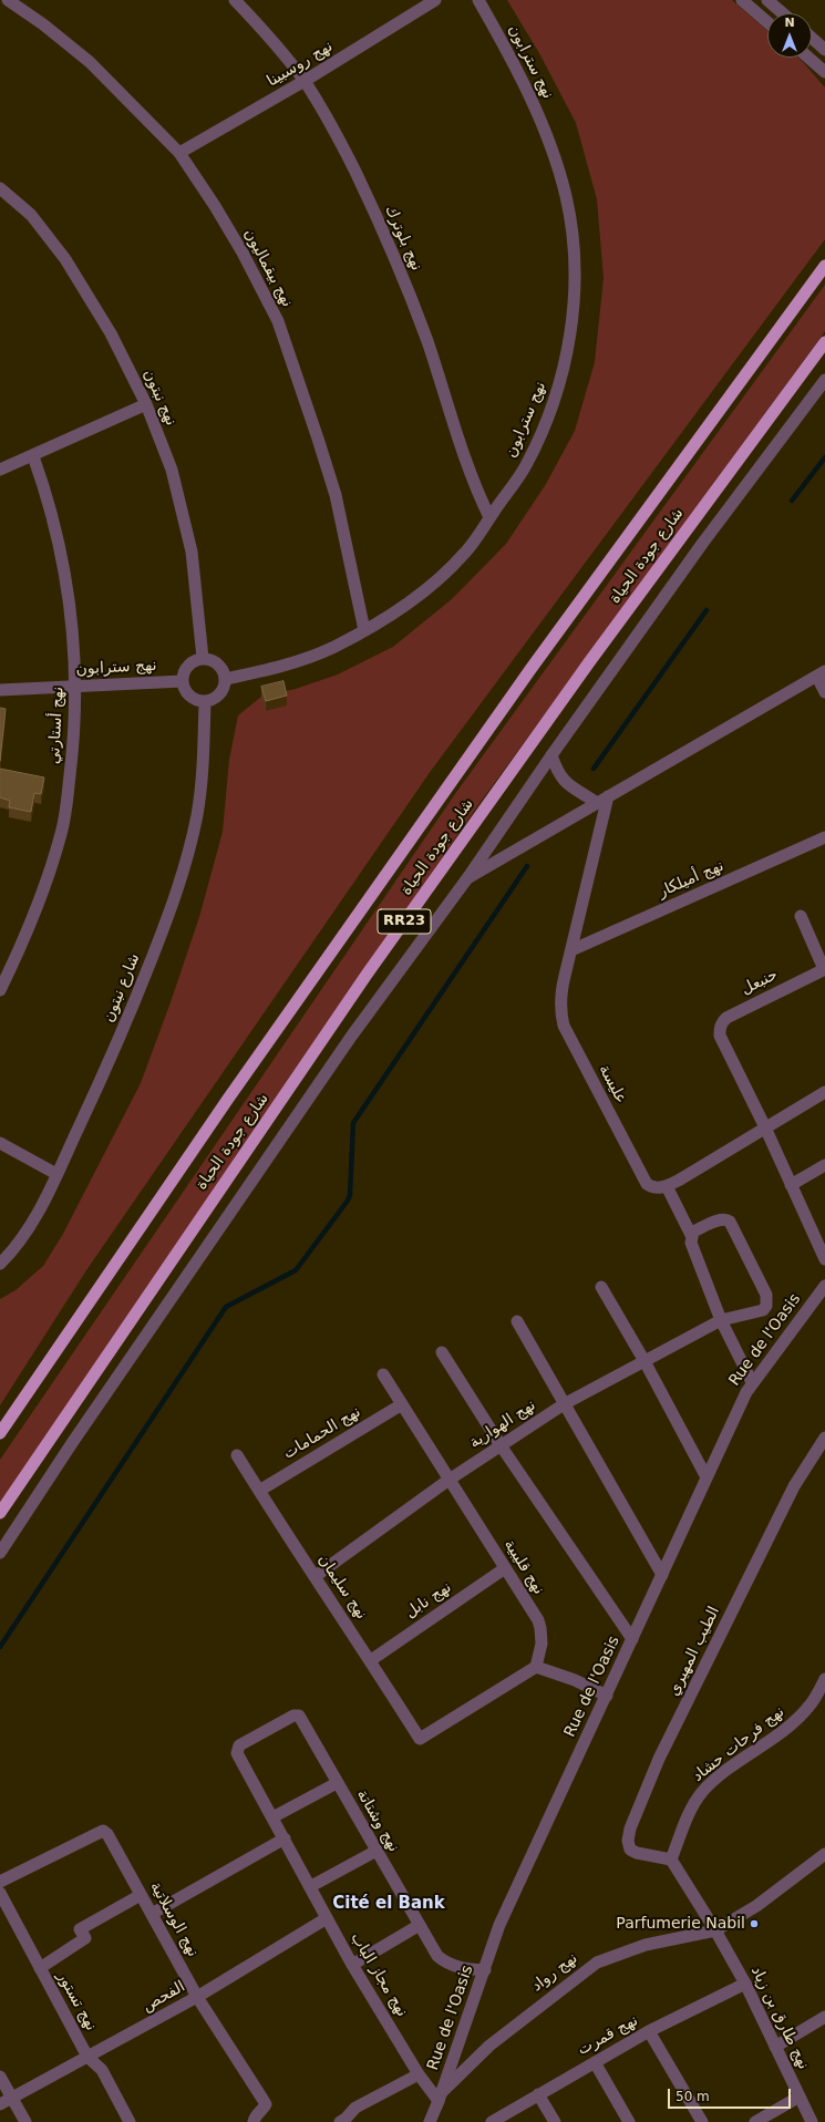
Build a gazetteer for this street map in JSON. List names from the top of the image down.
{
  "streets": {
    "highway": ["شارع جودة الحياة", "RR23"],
    "street": [
      "نهج سترابون",
      "نهج روسبينا",
      "نهج بلوترك",
      "نهج بيقماليون",
      "نهج نبتون",
      "نهج أستارتي",
      "نهج أميلكار",
      "حنبعل",
      "شارع نبتون",
      "عليسة",
      "Rue de l'Oasis",
      "نهج الهوارية",
      "نهج الحمامات",
      "نهج قليبية",
      "نهج سليمان",
      "نهج نابل",
      "الطيب المهيري",
      "نهج فرحات حشاد",
      "نهج وشتاتة",
      "نهج الوسلاتية",
      "نهج رواد",
      "نهج مجاز الباب",
      "الفحص",
      "نهج تستور",
      "نهج طارق بن زياد",
      "نهج قمرت"
    ]
  },
  "crossings": [
    ["نهج سترابون", "نهج بلوترك"],
    ["نهج سترابون", "نهج بيقماليون"],
    ["نهج سترابون", "نهج نبتون"],
    ["نهج سترابون", "نهج أستارتي"],
    ["نهج سترابون", "شارع نبتون"],
    ["نهج روسبينا", "نهج بلوترك"],
    ["نهج روسبينا", "نهج بيقماليون"],
    ["نهج نبتون", "شارع نبتون"],
    ["نهج أميلكار", "عليسة"],
    ["Rue de l'Oasis", "نهج وشتاتة"],
    ["Rue de l'Oasis", "نهج رواد"],
    ["Rue de l'Oasis", "نهج مجاز الباب"],
    ["نهج الهوارية", "نهج قليبية"],
    ["نهج الهوارية", "نهج سليمان"],
    ["نهج الحمامات", "نهج قليبية"],
    ["نهج الحمامات", "نهج سليمان"],
    ["نهج قليبية", "نهج سليمان"],
    ["نهج قليبية", "نهج نابل"],
    ["نهج سليمان", "نهج نابل"],
    ["الطيب المهيري", "نهج فرحات حشاد"],
    ["نهج وشتاتة", "نهج مجاز الباب"],
    ["نهج الوسلاتية", "الفحص"],
    ["نهج رواد", "نهج مجاز الباب"],
    ["نهج رواد", "نهج طارق بن زياد"],
    ["نهج مجاز الباب", "الفحص"],
    ["الفحص", "نهج تستور"],
    ["نهج طارق بن زياد", "نهج قمرت"]
  ],
  "districts": ["Cité el Bank"],
  "places": ["Parfumerie Nabil"],
  "scale_bar": "50 m",
  "north": "top"
}
